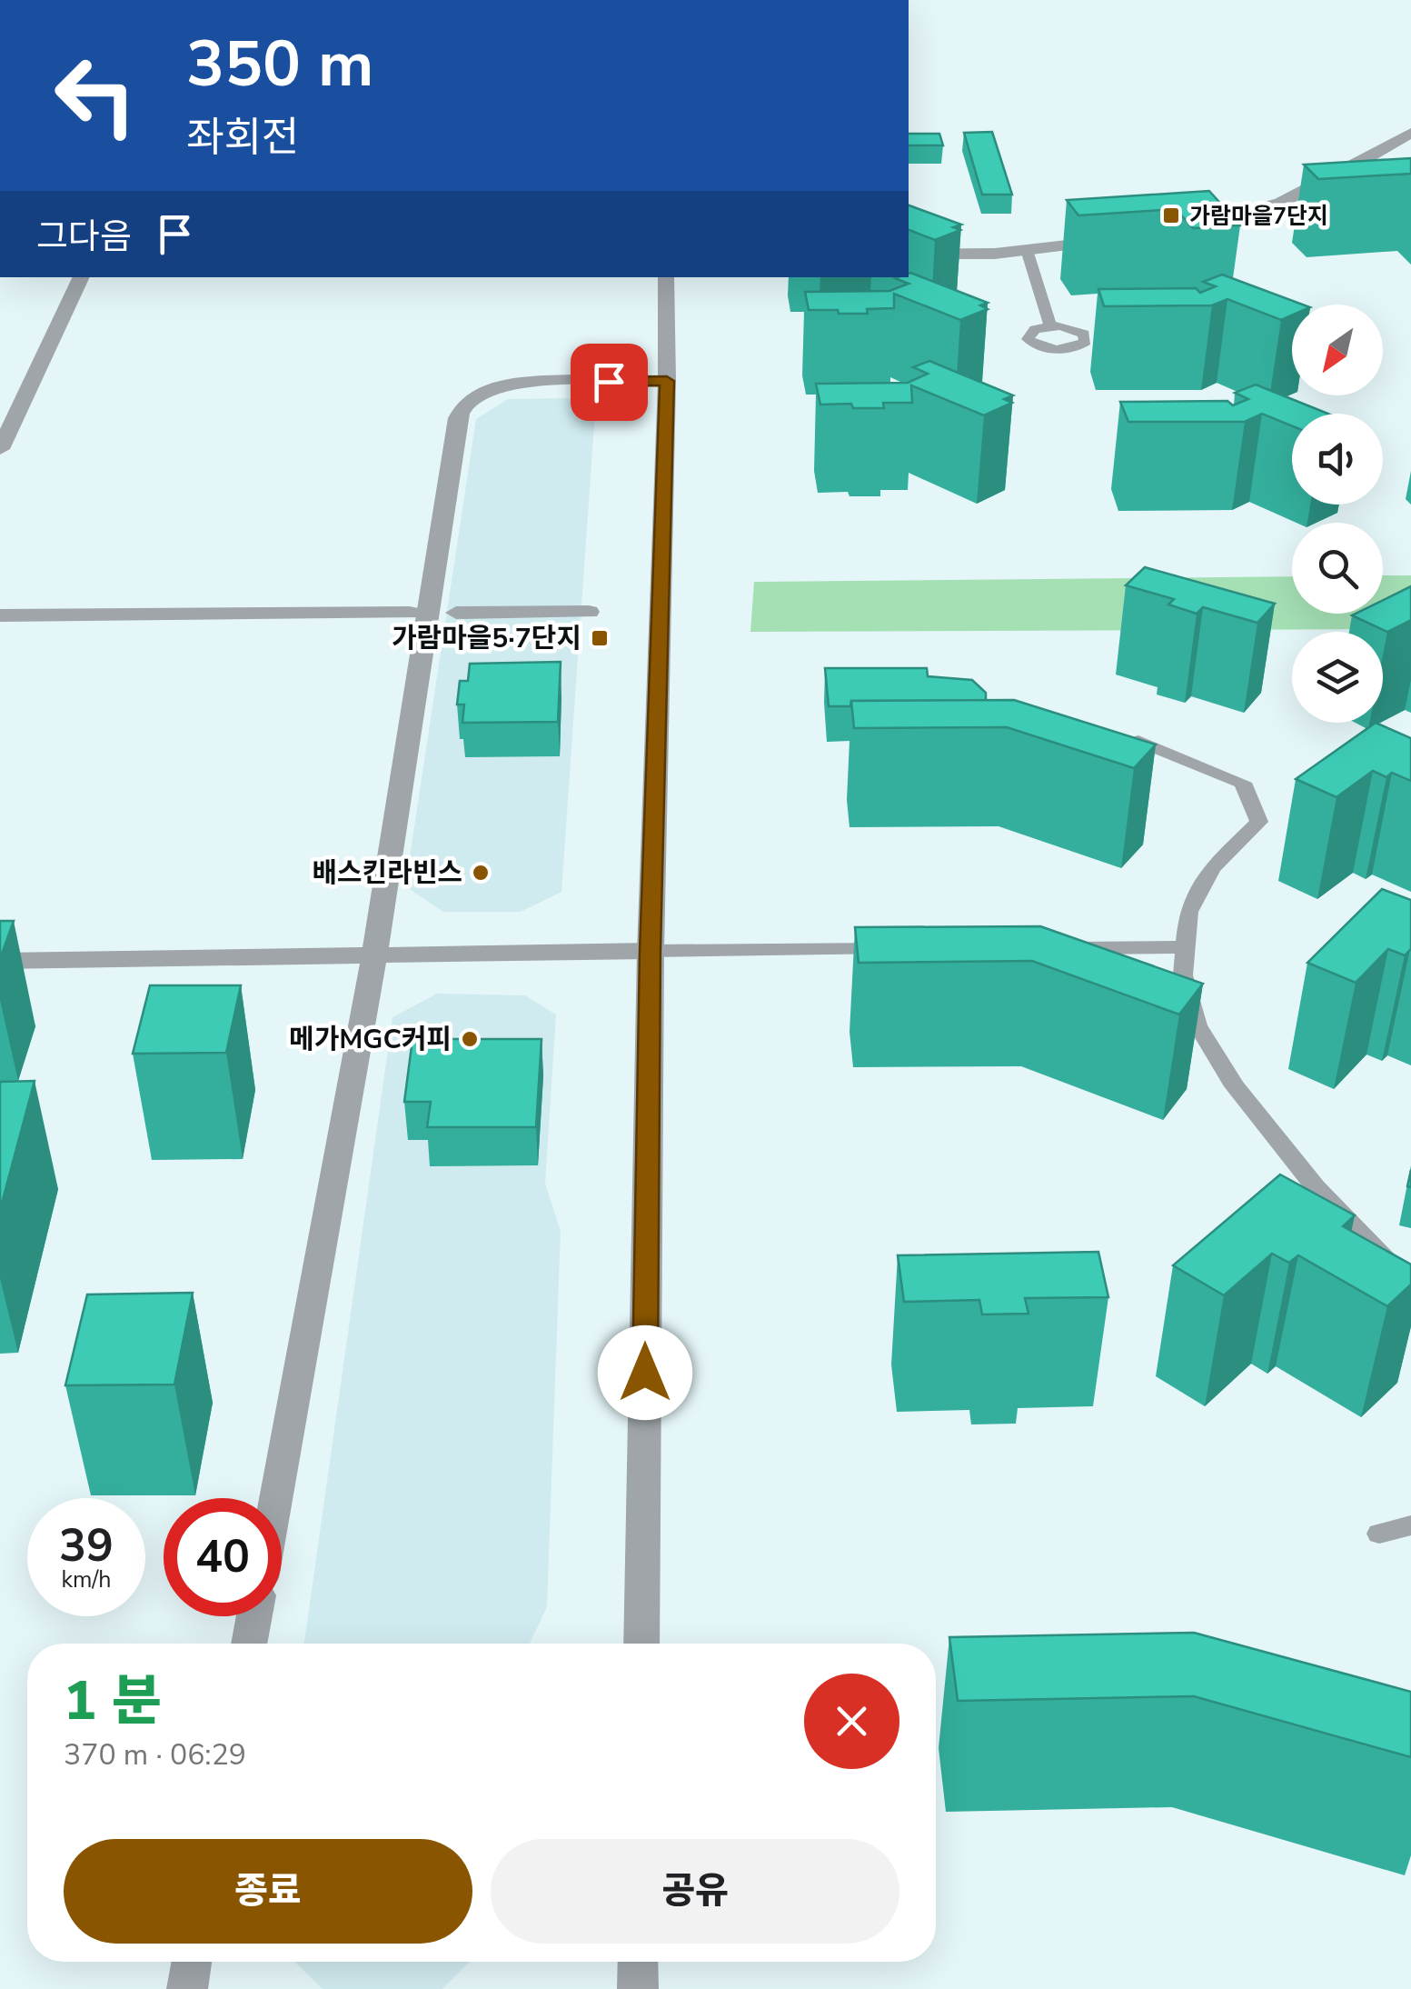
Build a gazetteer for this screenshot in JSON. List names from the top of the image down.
{
  "places": {
    "transit": ["가람마을7단지", "가람마을5·7단지"],
    "other": ["배스킨라빈스", "메가MGC커피"]
  },
  "north": "bottom left",
  "page": {
    "turn": ["350 m", "좌회전"],
    "then": "그다음",
    "speed": "39 km/h",
    "limit": "40",
    "heading": ["1 분", "370 m · 06:29"],
    "buttons": ["종료", "공유"]
  }
}
